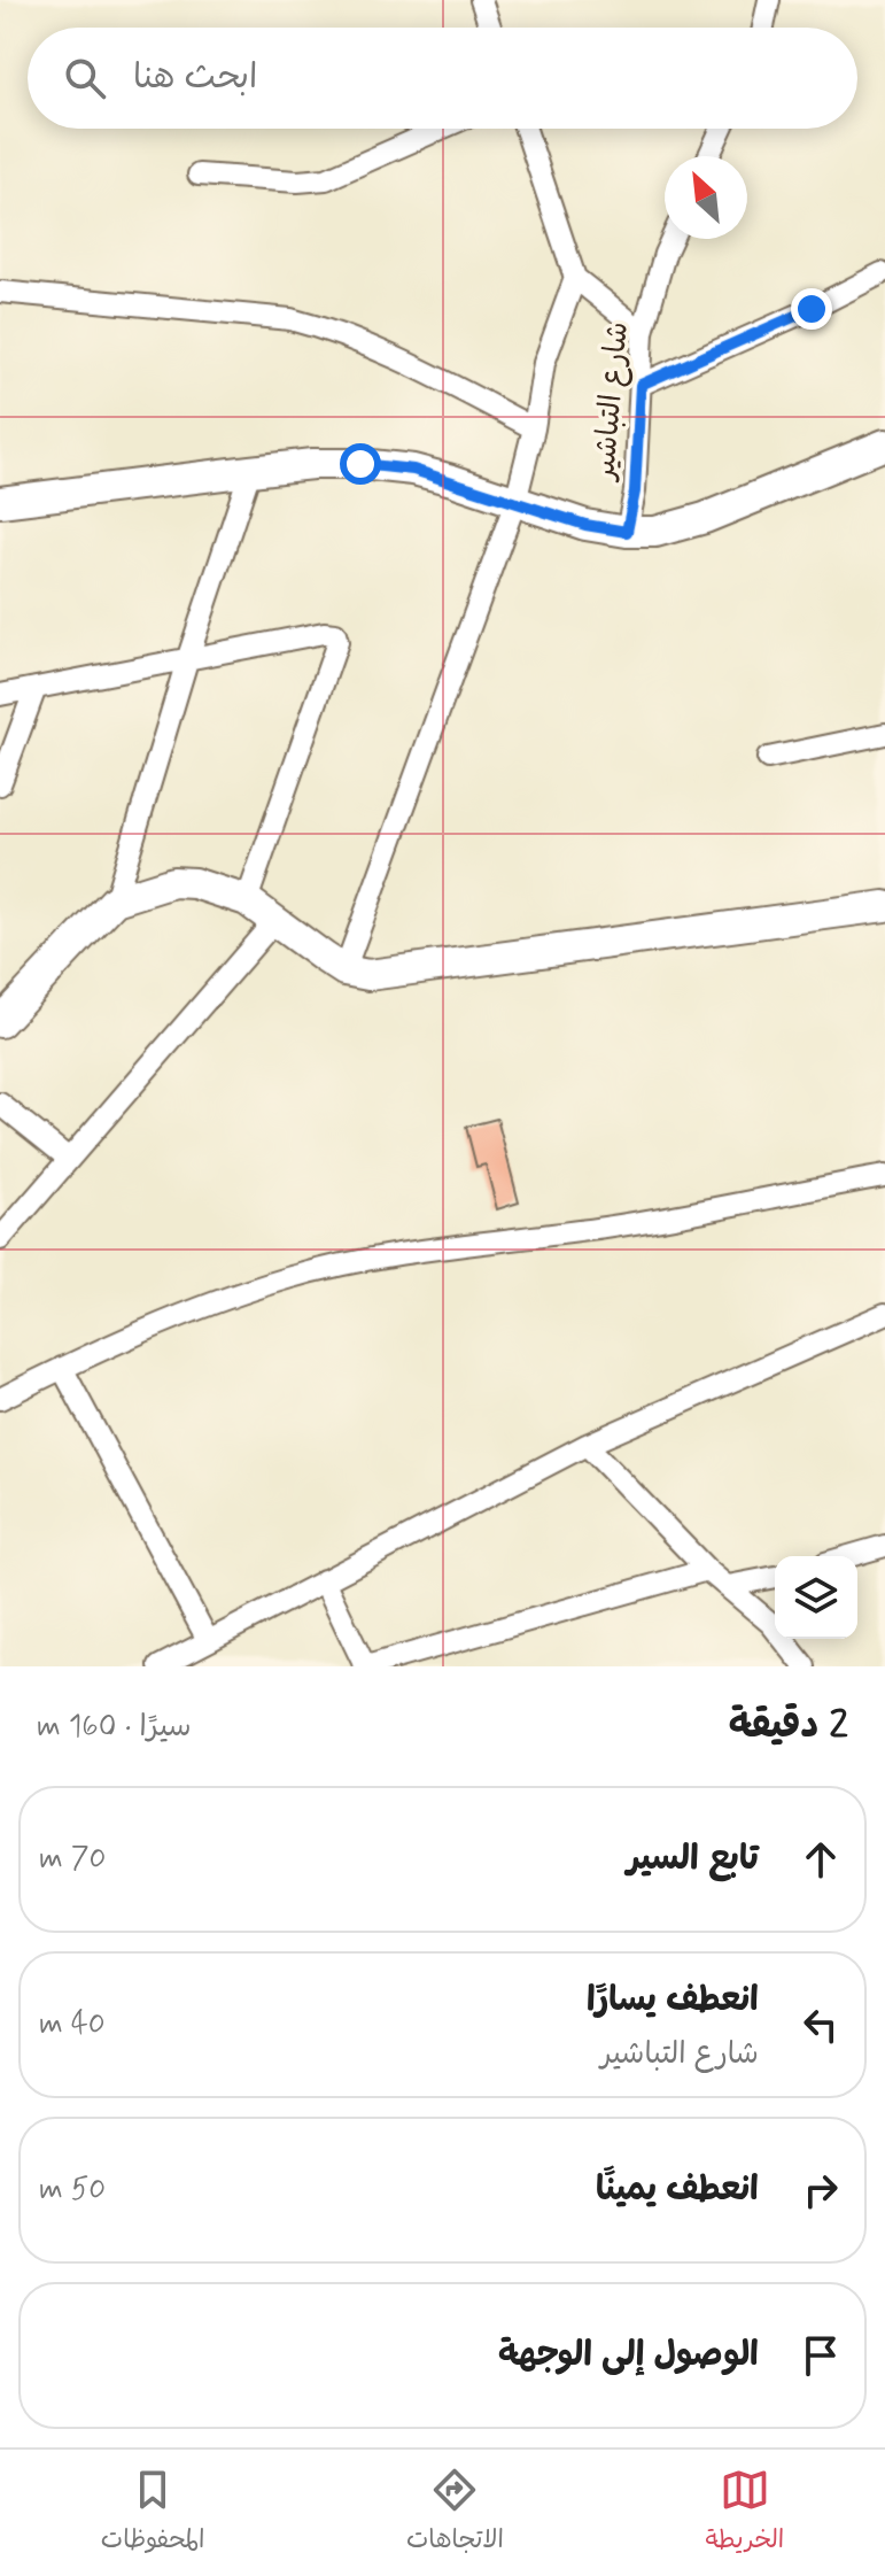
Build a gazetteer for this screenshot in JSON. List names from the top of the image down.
{
  "streets": {
    "street": ["شارع التباشير"]
  },
  "north": "top left",
  "page": {
    "search": "ابحث هنا",
    "heading": ["2 دقيقة", "سيرًا · 160 m"],
    "list": [
      ["تابع السير", "70 m"],
      ["انعطف يسارًا", "شارع التباشير", "40 m"],
      ["انعطف يمينًا", "50 m"],
      "الوصول إلى الوجهة"
    ],
    "nav": ["الخريطة", "الاتجاهات", "المحفوظات"]
  }
}
